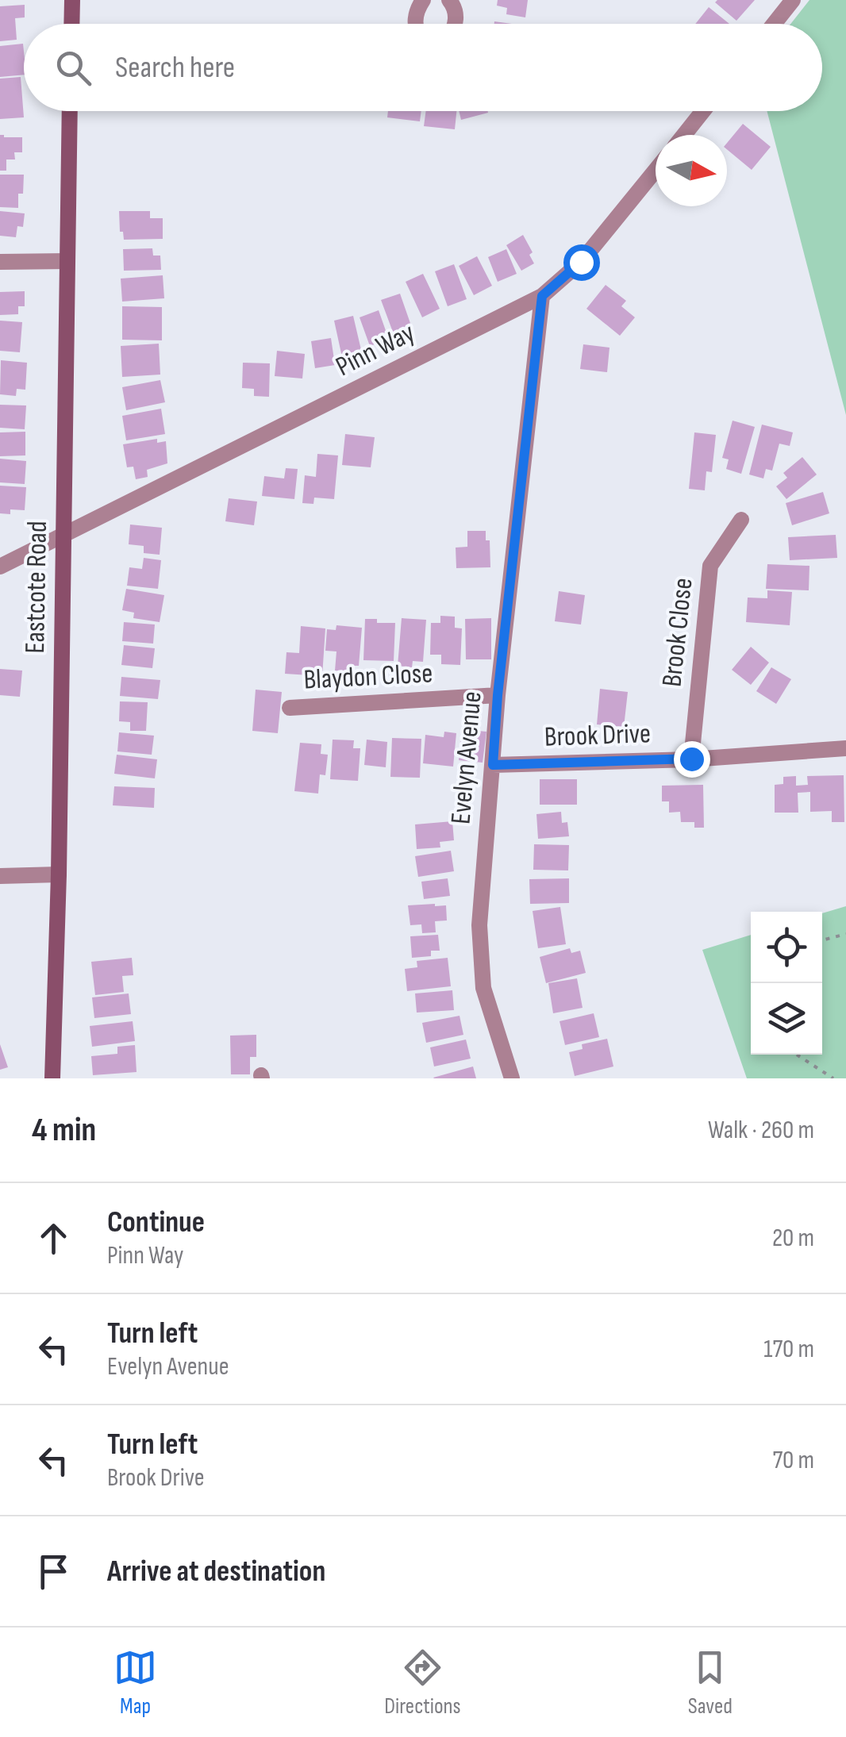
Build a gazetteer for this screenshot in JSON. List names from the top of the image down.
{
  "streets": {
    "main road": ["Eastcote Road"],
    "street": [
      "Pinn Way",
      "Brook Close",
      "Blaydon Close",
      "Brook Drive",
      "Evelyn Avenue"
    ]
  },
  "crossings": [
    ["Pinn Way", "Eastcote Road"],
    ["Pinn Way", "Evelyn Avenue"],
    ["Brook Close", "Brook Drive"],
    ["Blaydon Close", "Evelyn Avenue"],
    ["Brook Drive", "Evelyn Avenue"]
  ],
  "north": "right",
  "page": {
    "search": "Search here",
    "heading": ["4 min", "Walk · 260 m"],
    "list": [
      ["Continue", "Pinn Way", "20 m"],
      ["Turn left", "Evelyn Avenue", "170 m"],
      ["Turn left", "Brook Drive", "70 m"],
      "Arrive at destination"
    ],
    "nav": ["Map", "Directions", "Saved"]
  }
}
